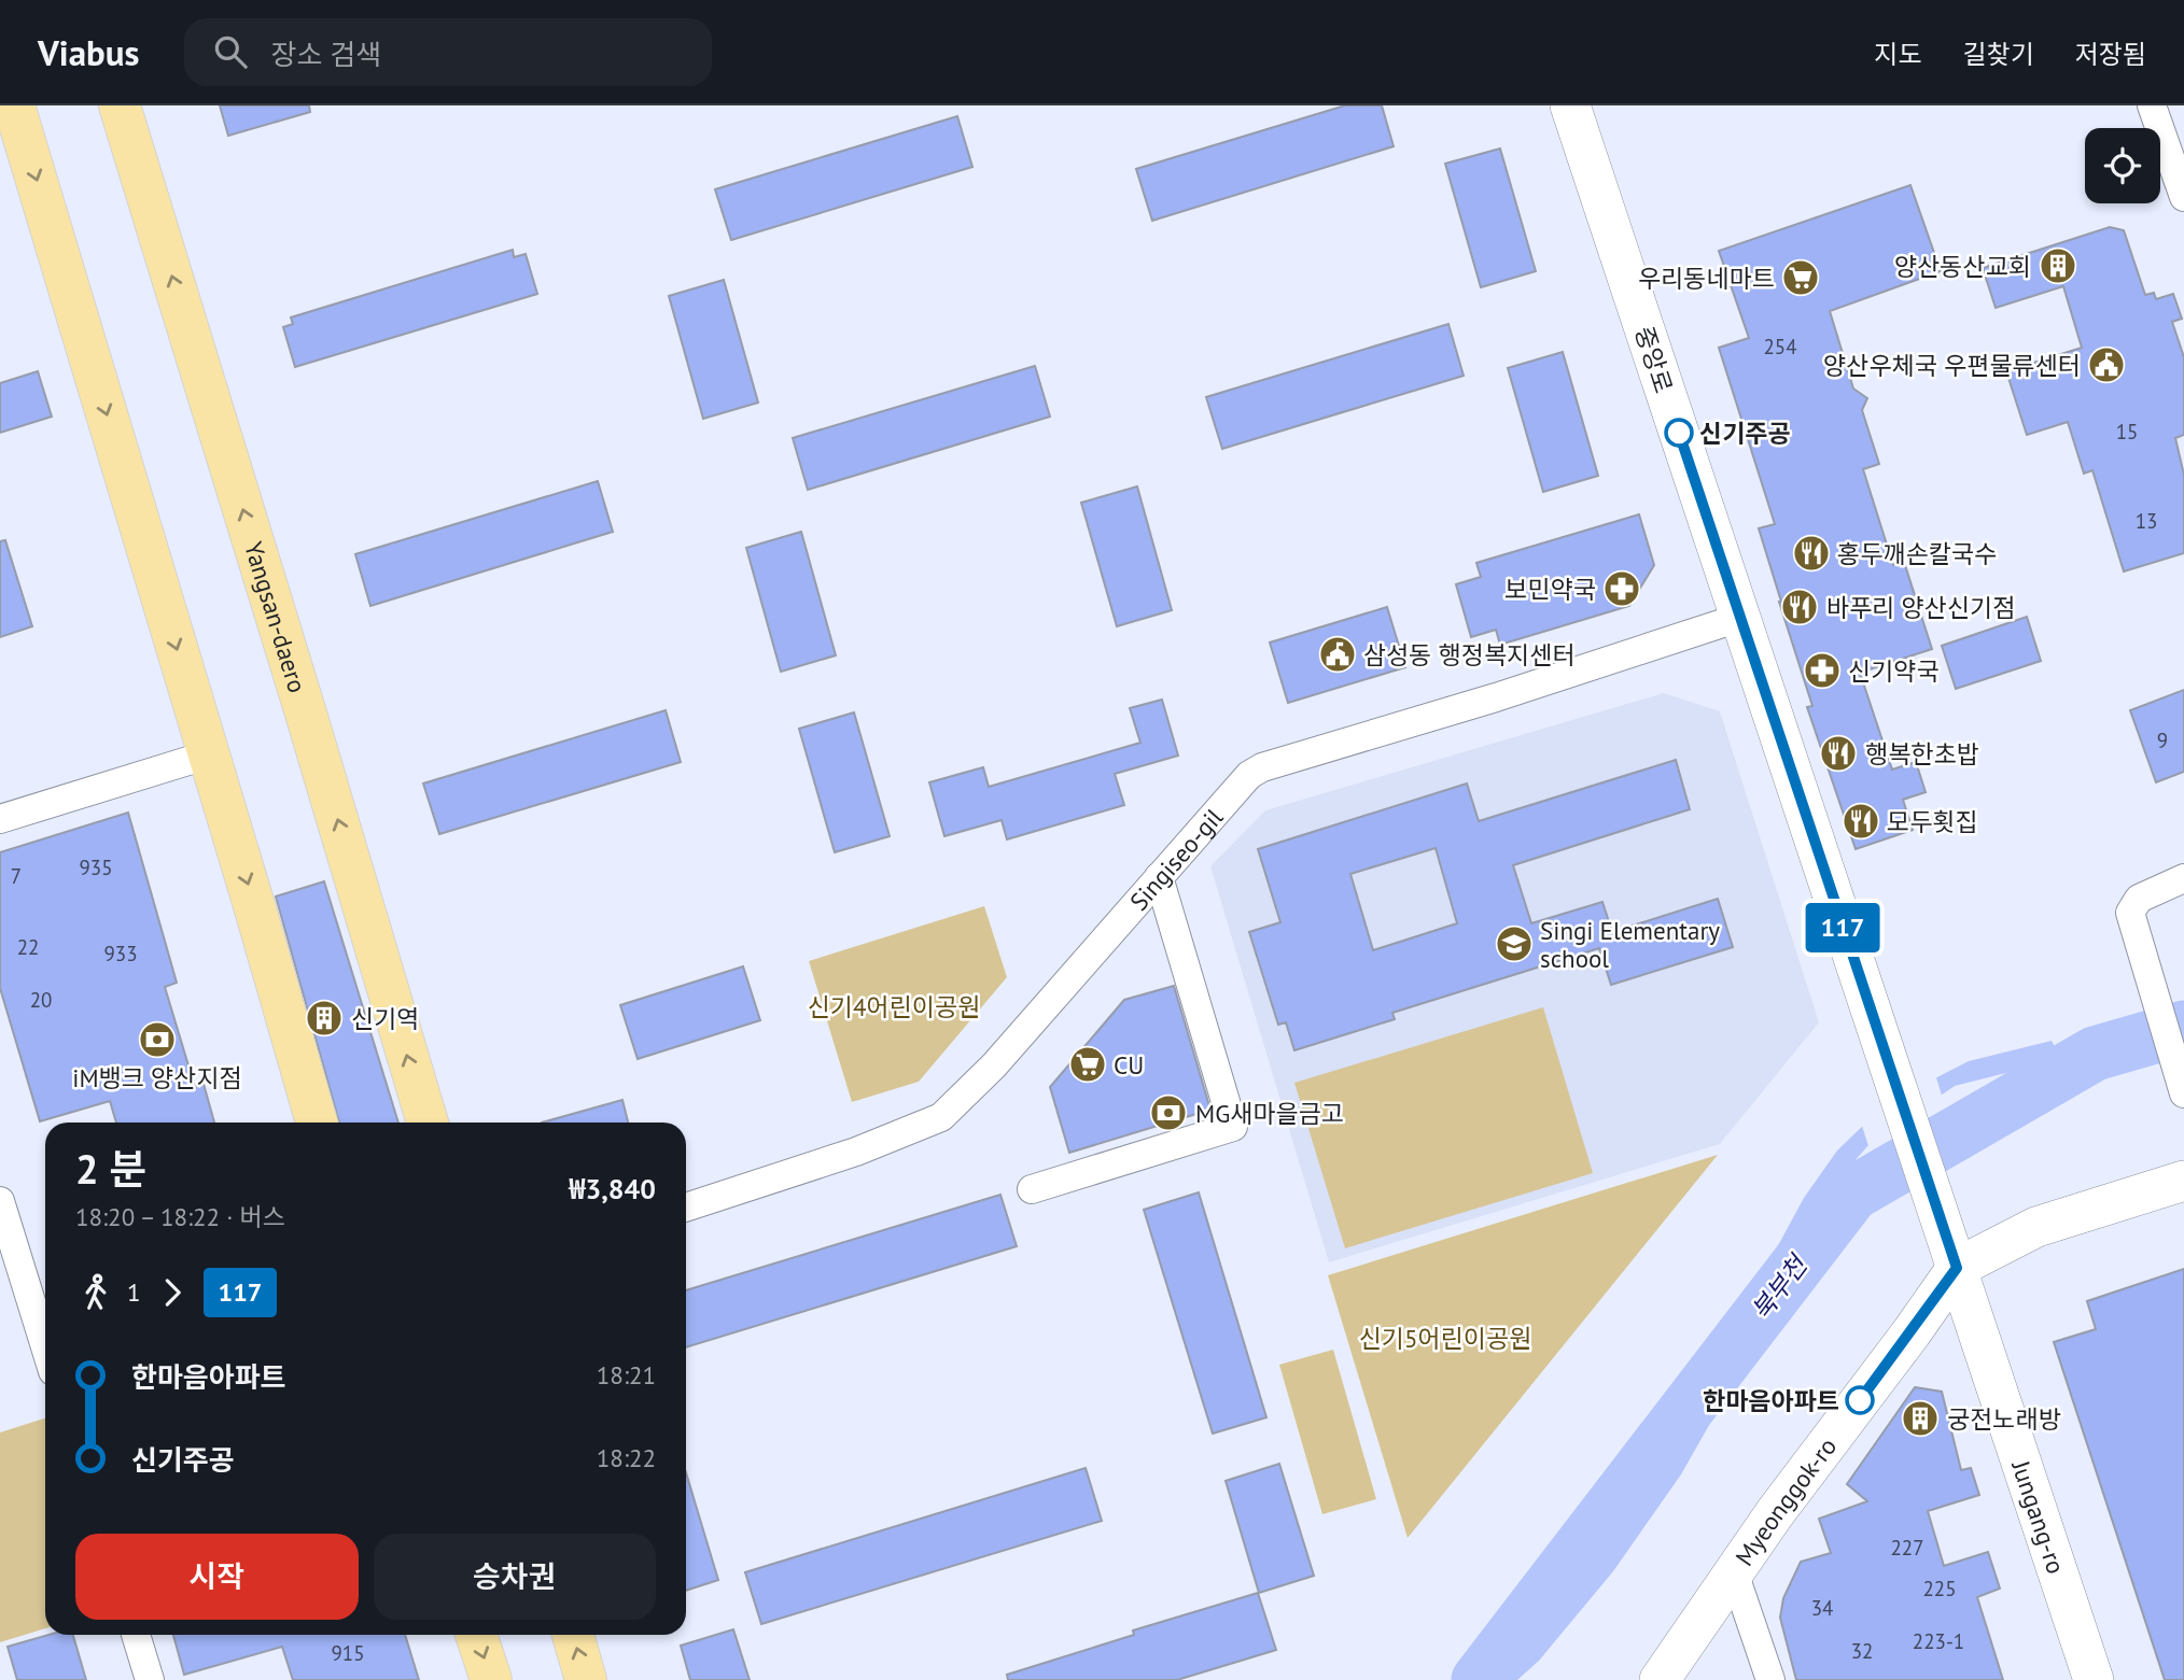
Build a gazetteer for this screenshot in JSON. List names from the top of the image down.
{
  "streets": {
    "main road": ["Yangsan-daero"],
    "street": [
      "중앙로",
      "Singiseo-gil",
      "Myeonggok-ro",
      "Jungang-ro"
    ]
  },
  "crossings": [
    ["중앙로", "Singiseo-gil"],
    ["중앙로", "Myeonggok-ro"],
    ["중앙로", "Jungang-ro"],
    ["Myeonggok-ro", "Jungang-ro"]
  ],
  "water": ["북부천"],
  "parks": ["신기4어린이공원", "신기5어린이공원"],
  "places": {
    "building": ["양산동산교회", "신기역", "궁전노래방"],
    "supermarket": ["우리동네마트", "CU"],
    "public building": ["양산우체국 우편물류센터", "삼성동 행정복지센터"],
    "other": ["신기주공", "한마음아파트"],
    "restaurant": [
      "홍두깨손칼국수",
      "바푸리 양산신기점",
      "행복한초밥",
      "모두횟집"
    ],
    "pharmacy": ["보민약국", "신기약국"],
    "school or university": ["Singi Elementary school"],
    "bank": ["iM뱅크 양산지점", "MG새마을금고"]
  },
  "lines": ["bus line 117"],
  "house_numbers": [
    "254",
    "15",
    "13",
    "9",
    "935",
    "7",
    "22",
    "933",
    "20",
    "227",
    "225",
    "34",
    "223-1",
    "32",
    "915"
  ],
  "page": {
    "header": "Viabus",
    "search": "장소 검색",
    "nav": ["지도", "길찾기", "저장됨"],
    "on_map": "117",
    "heading": ["2 분", "18:20 – 18:22 · 버스", "₩3,840"],
    "legs": ["1", "117"],
    "list": [
      {
        "name": "한마음아파트",
        "value": "18:21"
      },
      {
        "name": "신기주공",
        "value": "18:22"
      }
    ],
    "buttons": ["시작", "승차권"]
  }
}
